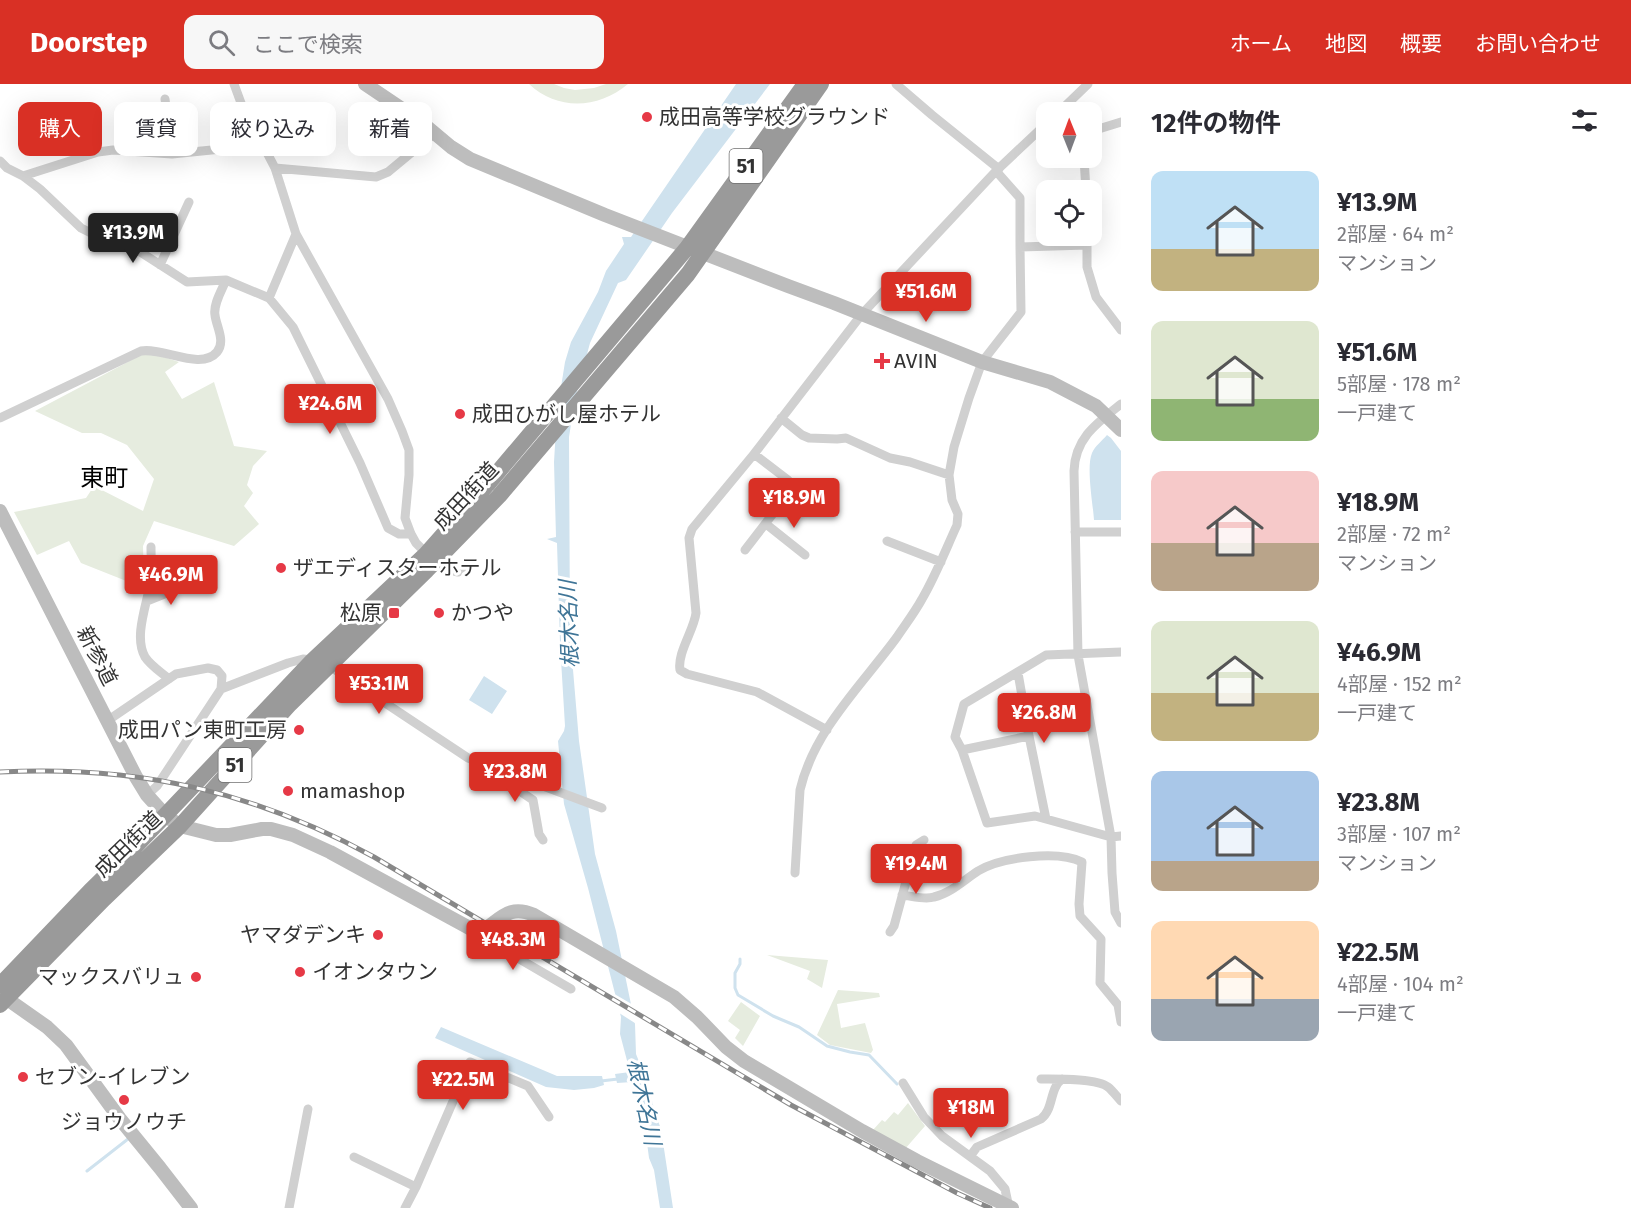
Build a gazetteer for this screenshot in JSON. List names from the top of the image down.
{
  "streets": {
    "highway": ["51", "成田街道"],
    "street": ["新参道"]
  },
  "crossings": [
    ["成田街道", "新参道"]
  ],
  "districts": ["東町"],
  "water": ["根木名川"],
  "places": {
    "other": [
      "成田高等学校グラウンド",
      "成田ひがし屋ホテル",
      "ザエディスターホテル",
      "かつや",
      "成田パン東町工房",
      "mamashop",
      "ヤマダデンキ",
      "イオンタウン",
      "マックスバリュ",
      "セブン-イレブン",
      "ジョウノウチ"
    ],
    "health": ["AVIN"],
    "transit": ["松原"]
  },
  "north": "top",
  "page": {
    "header": "Doorstep",
    "search": "ここで検索",
    "nav": [
      "ホーム",
      "地図",
      "概要",
      "お問い合わせ"
    ],
    "heading": "12件の物件",
    "chip": [
      "購入",
      "賃貸",
      "絞り込み",
      "新着"
    ],
    "list": [
      {
        "name": "¥13.9M",
        "note": "2部屋 · 64 m² · マンション"
      },
      {
        "name": "¥51.6M",
        "note": "5部屋 · 178 m² · 一戸建て"
      },
      {
        "name": "¥18.9M",
        "note": "2部屋 · 72 m² · マンション"
      },
      {
        "name": "¥46.9M",
        "note": "4部屋 · 152 m² · 一戸建て"
      },
      {
        "name": "¥23.8M",
        "note": "3部屋 · 107 m² · マンション"
      },
      {
        "name": "¥22.5M",
        "note": "4部屋 · 104 m² · 一戸建て"
      }
    ],
    "price": [
      "¥13.9M",
      "¥51.6M",
      "¥24.6M",
      "¥18.9M",
      "¥46.9M",
      "¥53.1M",
      "¥26.8M",
      "¥23.8M",
      "¥19.4M",
      "¥48.3M",
      "¥22.5M",
      "¥18M"
    ]
  }
}
